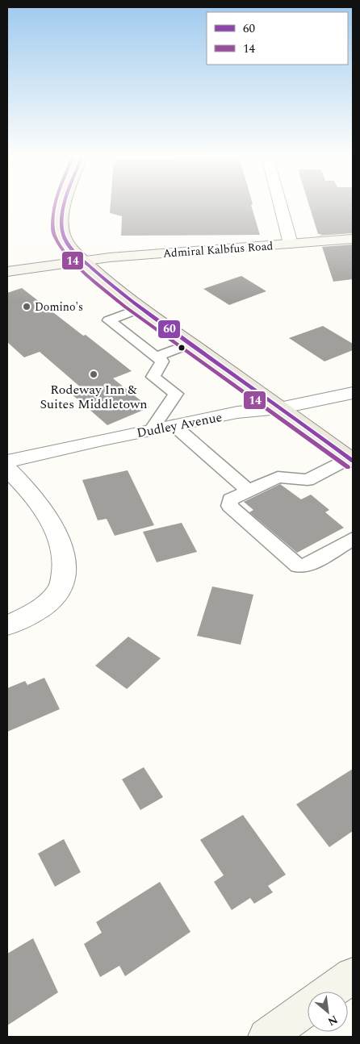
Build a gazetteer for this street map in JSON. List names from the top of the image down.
{
  "streets": {
    "main road": ["Admiral Kalbfus Road"],
    "street": ["Dudley Avenue"]
  },
  "places": ["Domino's", "Rodeway Inn & Suites Middletown"],
  "lines": ["transit line 60", "transit line 14"],
  "legend": ["60", "14"],
  "north": "bottom right"
}
